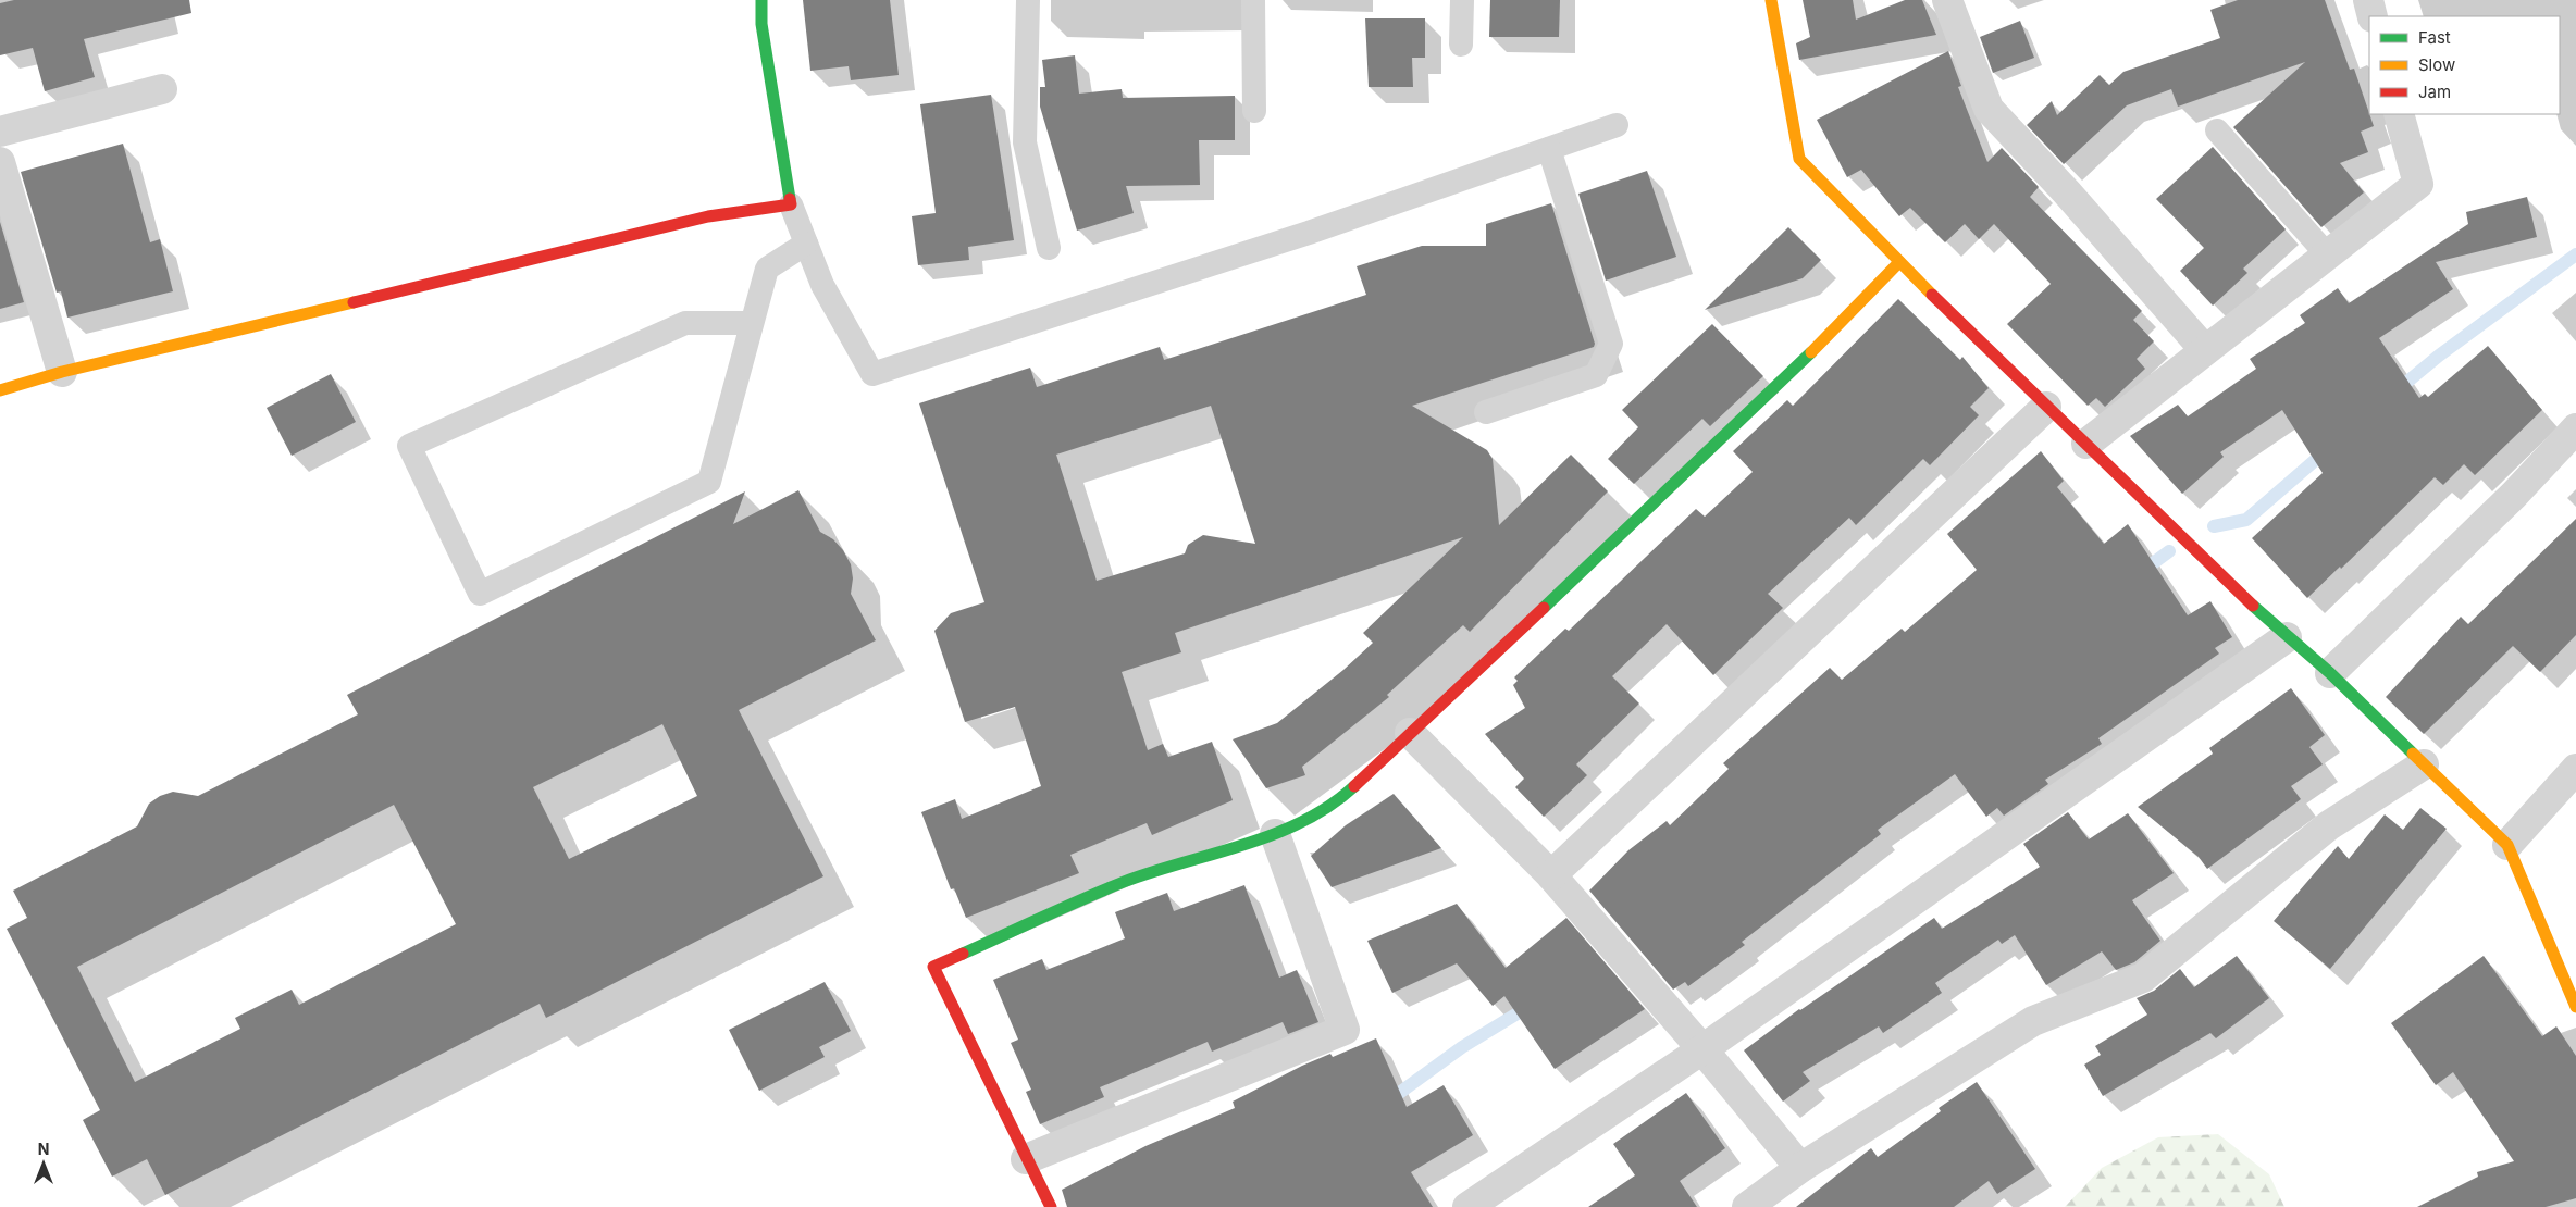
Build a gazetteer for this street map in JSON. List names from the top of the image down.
{
  "legend": ["Fast", "Slow", "Jam"],
  "north": "top"
}
